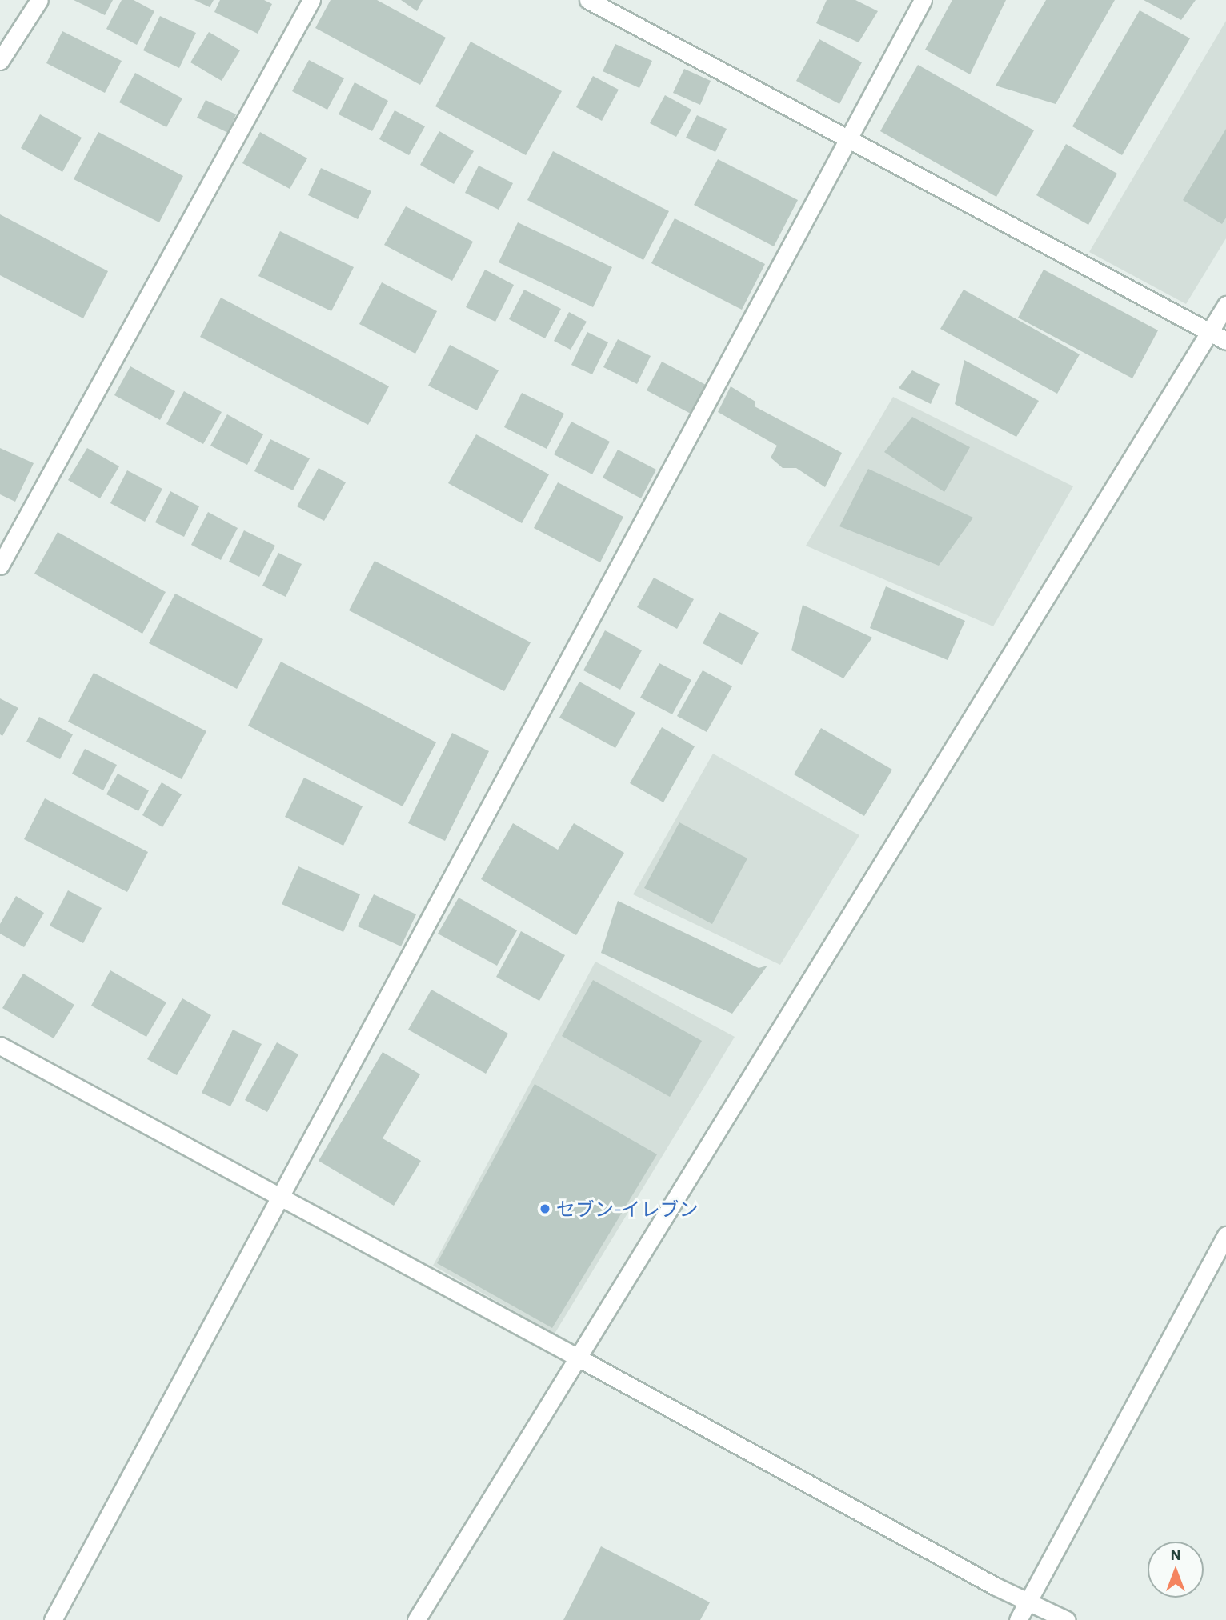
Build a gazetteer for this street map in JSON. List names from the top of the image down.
{
  "places": ["セブン-イレブン"],
  "north": "top"
}
